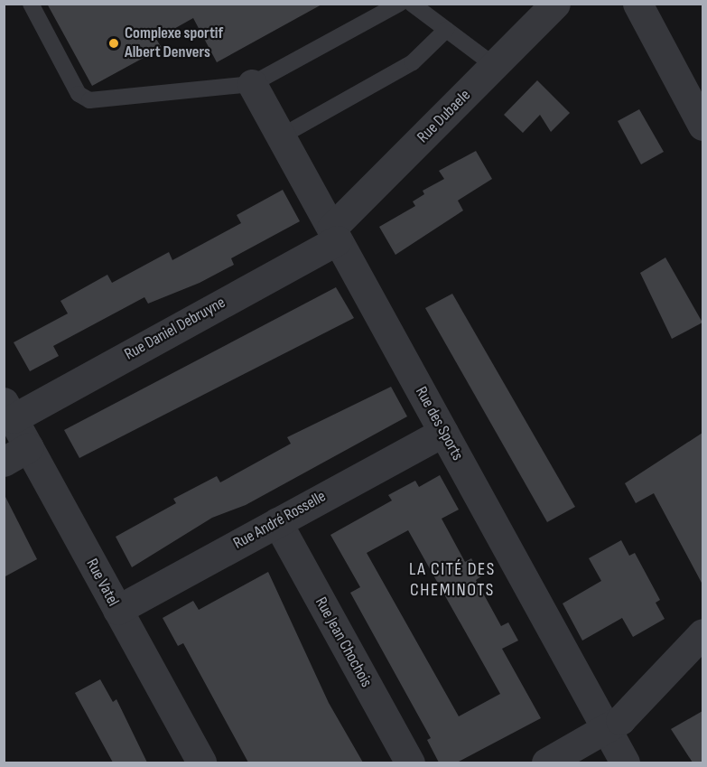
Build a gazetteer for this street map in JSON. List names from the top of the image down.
{
  "streets": {
    "street": [
      "Rue Dubaele",
      "Rue Daniel Debruyne",
      "Rue des Sports",
      "Rue André Rosselle",
      "Rue Vatel",
      "Rue Jean Chochois"
    ]
  },
  "crossings": [
    ["Rue Dubaele", "Rue Daniel Debruyne"],
    ["Rue Dubaele", "Rue des Sports"],
    ["Rue Daniel Debruyne", "Rue des Sports"],
    ["Rue Daniel Debruyne", "Rue Vatel"],
    ["Rue des Sports", "Rue André Rosselle"],
    ["Rue André Rosselle", "Rue Vatel"],
    ["Rue André Rosselle", "Rue Jean Chochois"]
  ],
  "districts": ["LA CITÉ DES CHEMINOTS"],
  "places": ["Complexe sportif Albert Denvers"]
}
